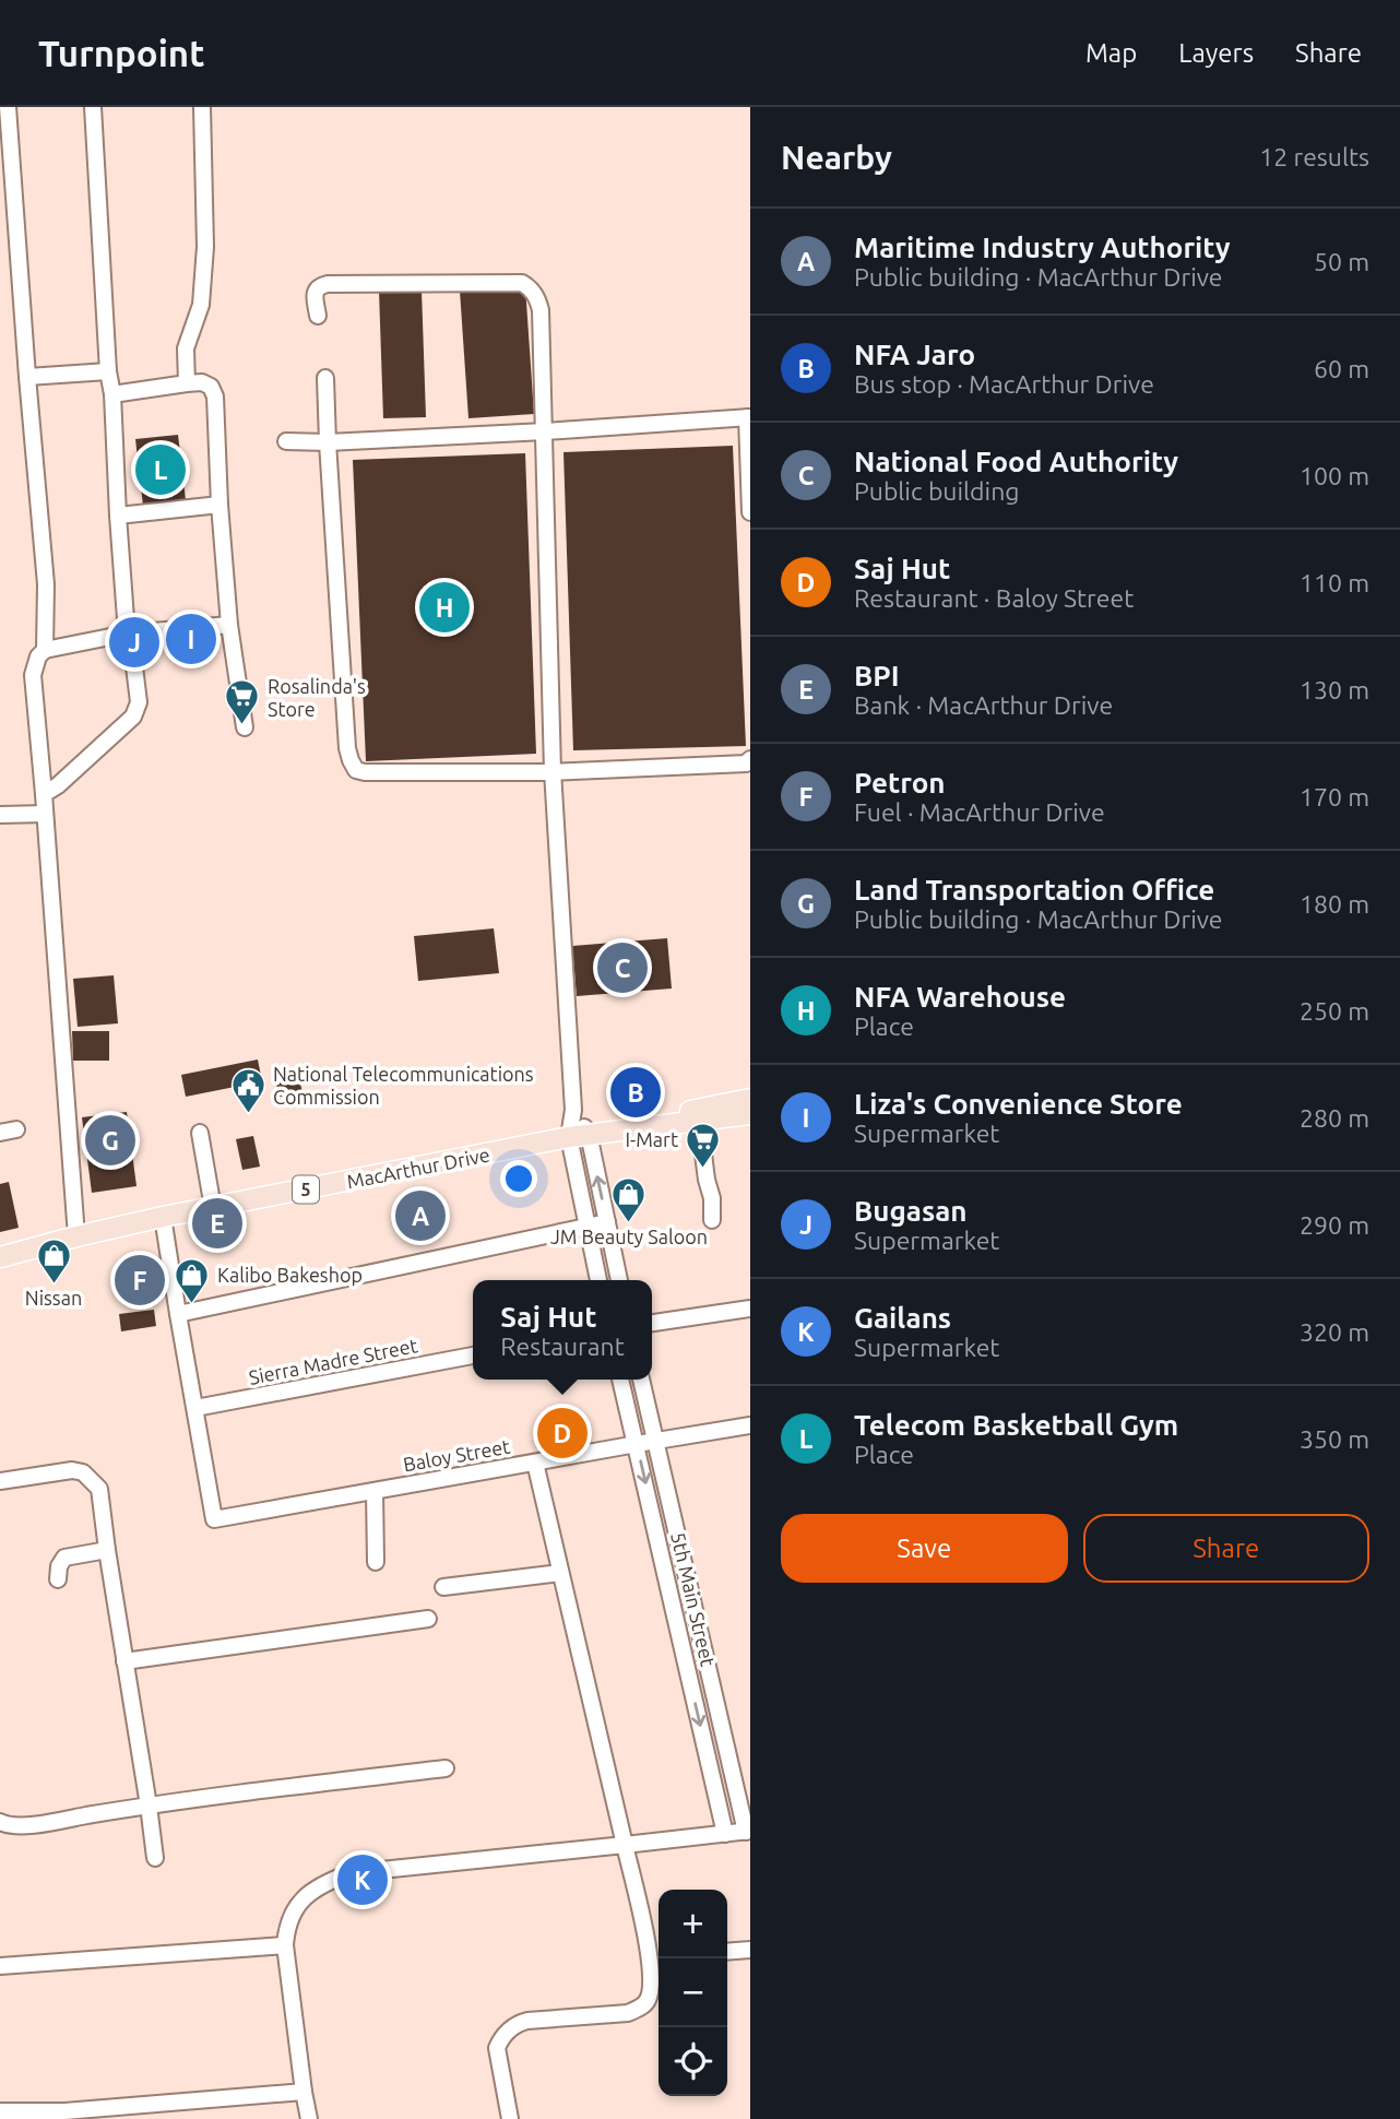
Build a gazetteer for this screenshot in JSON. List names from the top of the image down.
{
  "streets": {
    "main road": ["MacArthur Drive", "5"],
    "street": ["Sierra Madre Street", "Baloy Street", "5th Main Street"]
  },
  "crossings": [
    ["Sierra Madre Street", "Baloy Street"],
    ["Baloy Street", "5th Main Street"]
  ],
  "places": {
    "supermarket": ["Rosalinda's Store", "I-Mart"],
    "public building": ["National Telecommunications Commission"],
    "shop": ["JM Beauty Saloon", "Nissan", "Kalibo Bakeshop"]
  },
  "page": {
    "header": "Turnpoint",
    "nav": ["Map", "Layers", "Share"],
    "heading": ["Nearby", "12 results"],
    "list": [
      {
        "mark": "A",
        "name": "Maritime Industry Authority",
        "note": "Public building · MacArthur Drive",
        "value": "50 m"
      },
      {
        "mark": "B",
        "name": "NFA Jaro",
        "note": "Bus stop · MacArthur Drive",
        "value": "60 m"
      },
      {
        "mark": "C",
        "name": "National Food Authority",
        "note": "Public building",
        "value": "100 m"
      },
      {
        "mark": "D",
        "name": "Saj Hut",
        "note": "Restaurant · Baloy Street",
        "value": "110 m"
      },
      {
        "mark": "E",
        "name": "BPI",
        "note": "Bank · MacArthur Drive",
        "value": "130 m"
      },
      {
        "mark": "F",
        "name": "Petron",
        "note": "Fuel · MacArthur Drive",
        "value": "170 m"
      },
      {
        "mark": "G",
        "name": "Land Transportation Office",
        "note": "Public building · MacArthur Drive",
        "value": "180 m"
      },
      {
        "mark": "H",
        "name": "NFA Warehouse",
        "note": "Place",
        "value": "250 m"
      },
      {
        "mark": "I",
        "name": "Liza's Convenience Store",
        "note": "Supermarket",
        "value": "280 m"
      },
      {
        "mark": "J",
        "name": "Bugasan",
        "note": "Supermarket",
        "value": "290 m"
      },
      {
        "mark": "K",
        "name": "Gailans",
        "note": "Supermarket",
        "value": "320 m"
      },
      {
        "mark": "L",
        "name": "Telecom Basketball Gym",
        "note": "Place",
        "value": "350 m"
      }
    ],
    "pins": [
      "L",
      "H",
      "I",
      "J",
      "C",
      "B",
      "G",
      "A",
      "E",
      "F",
      "D",
      "K"
    ],
    "popup": ["Saj Hut", "Restaurant"],
    "buttons": ["Save", "Share"],
    "map_buttons": ["+", "−"]
  }
}
